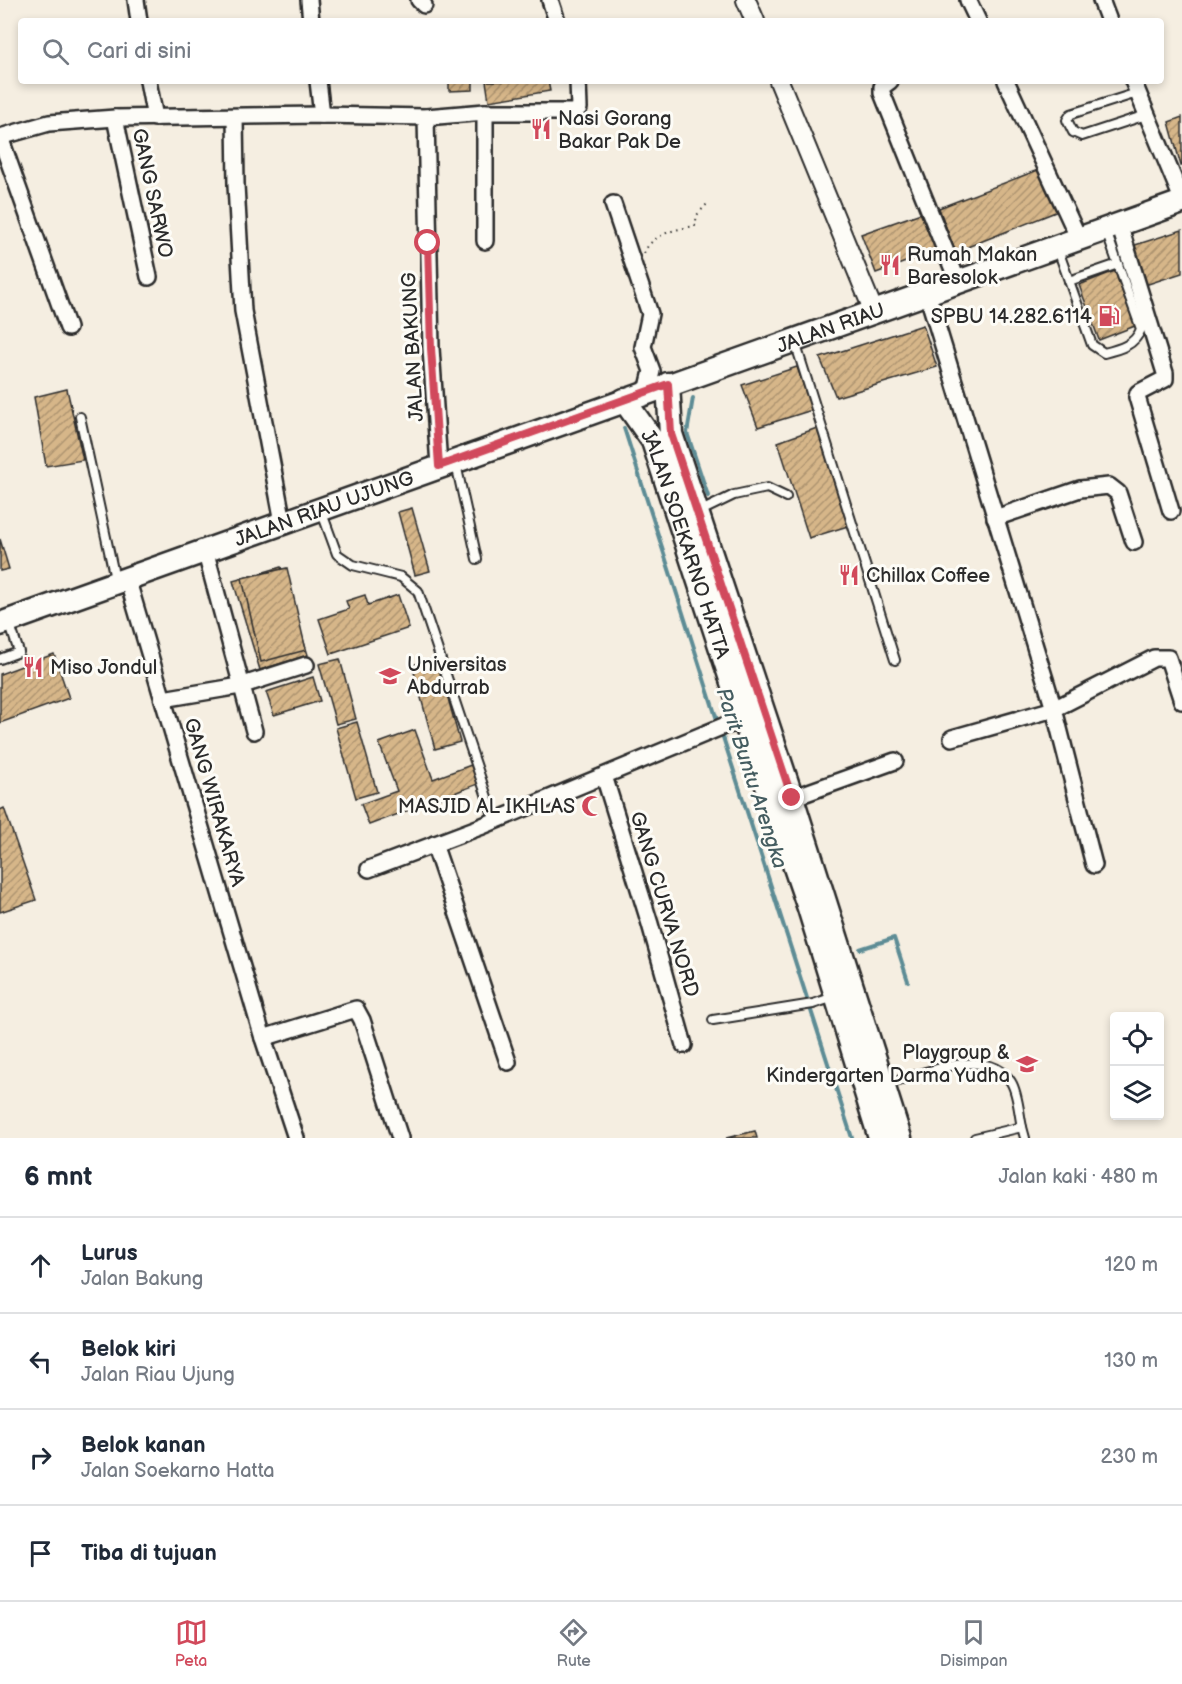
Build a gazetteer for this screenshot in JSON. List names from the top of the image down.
{
  "streets": {
    "main road": ["JALAN RIAU", "JALAN RIAU UJUNG", "JALAN SOEKARNO HATTA"],
    "street": [
      "GANG SARWO",
      "JALAN BAKUNG",
      "GANG WIRAKARYA",
      "GANG CURVA NORD"
    ]
  },
  "crossings": [
    ["JALAN RIAU", "JALAN RIAU UJUNG"],
    ["JALAN RIAU", "JALAN SOEKARNO HATTA"],
    ["JALAN BAKUNG", "JALAN RIAU UJUNG"],
    ["JALAN RIAU UJUNG", "JALAN SOEKARNO HATTA"],
    ["JALAN RIAU UJUNG", "GANG WIRAKARYA"]
  ],
  "water": ["Parit Buntu Arengka"],
  "places": {
    "restaurant": [
      "Nasi Gorang Bakar Pak De",
      "Rumah Makan Baresolok",
      "Chillax Coffee",
      "Miso Jondul"
    ],
    "fuel station": ["SPBU 14.282.6114"],
    "school or university": ["Universitas Abdurrab", "Playgroup & Kindergarten Darma Yudha"],
    "mosque": ["MASJID AL IKHLAS"]
  },
  "page": {
    "search": "Cari di sini",
    "heading": ["6 mnt", "Jalan kaki · 480 m"],
    "list": [
      ["Lurus", "Jalan Bakung", "120 m"],
      ["Belok kiri", "Jalan Riau Ujung", "130 m"],
      ["Belok kanan", "Jalan Soekarno Hatta", "230 m"],
      "Tiba di tujuan"
    ],
    "nav": ["Peta", "Rute", "Disimpan"]
  }
}
